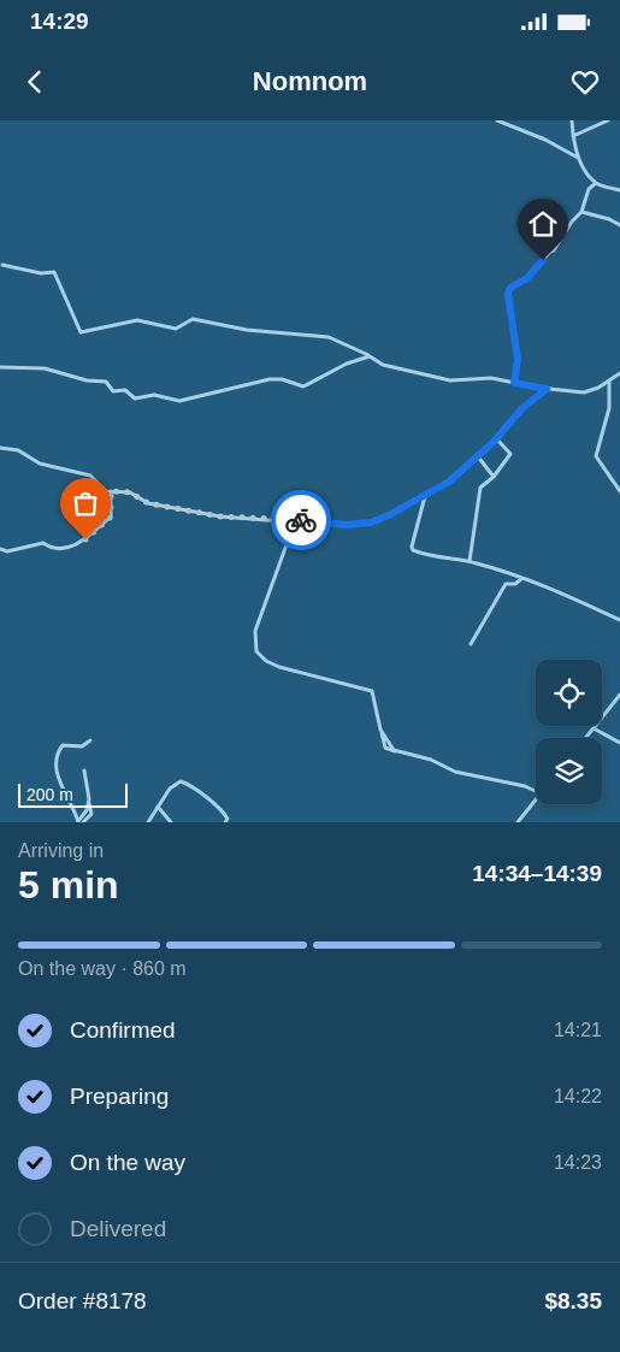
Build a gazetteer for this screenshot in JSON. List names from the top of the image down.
{
  "scale_bar": "200 m",
  "page": {
    "status": "14:29",
    "header": "Nomnom",
    "scale": "200 m",
    "heading": ["5 min", "Arriving in", "14:34–14:39"],
    "panel": ["Order #8178", "$8.35"],
    "bar": "On the way · 860 m",
    "list": [
      ["Confirmed", "14:21"],
      ["Preparing", "14:22"],
      ["On the way", "14:23"],
      "Delivered"
    ]
  }
}
